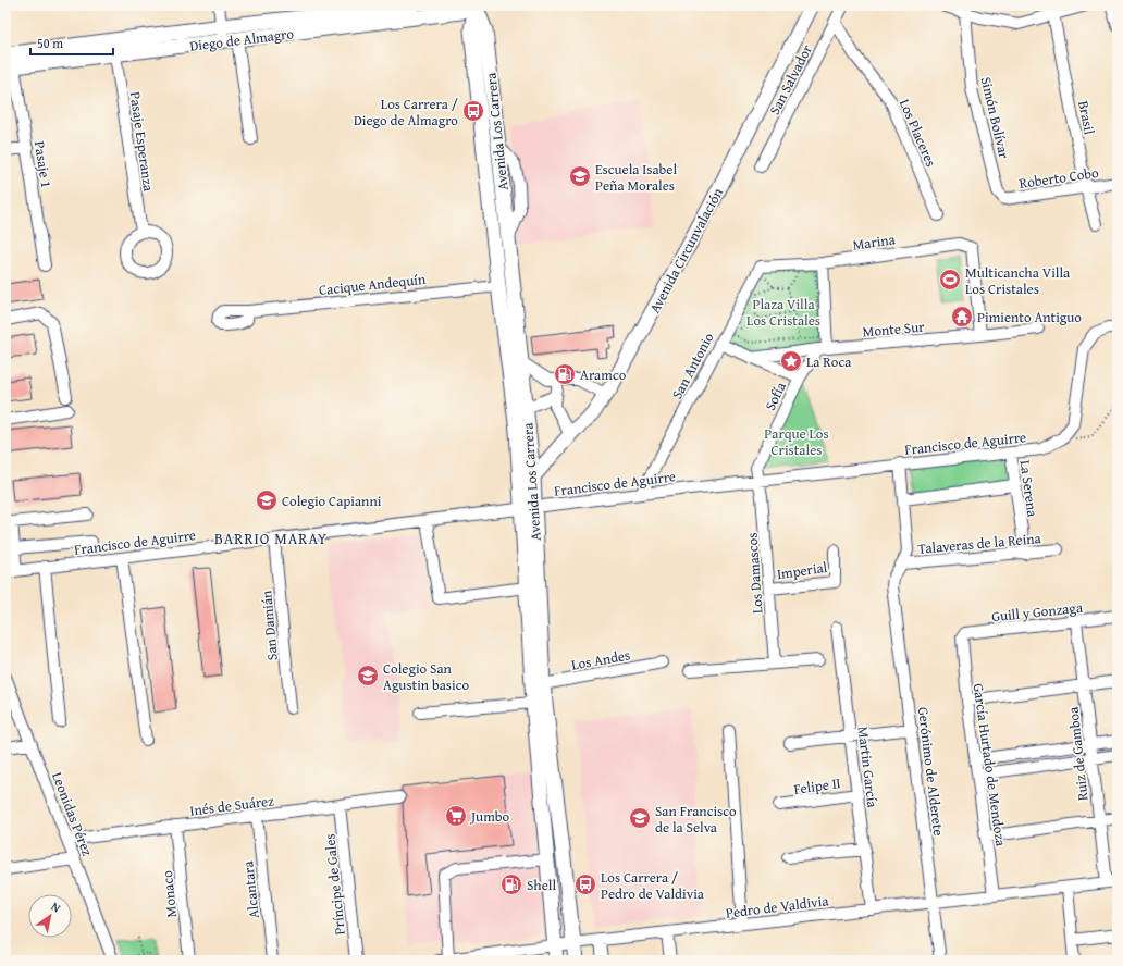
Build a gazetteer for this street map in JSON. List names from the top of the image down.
{
  "streets": {
    "main road": ["Diego de Almagro", "Avenida Los Carrera", "Avenida Circunvalación"],
    "street": [
      "San Salvador",
      "Simón Bolívar",
      "Brasil",
      "Los Placeres",
      "Pasaje Esperanza",
      "Pasaje 1",
      "Roberto Cobo",
      "Marina",
      "Cacique Andequín",
      "Monte Sur",
      "San Antonio",
      "Sofía",
      "Francisco de Aguirre",
      "La Serena",
      "Talaveras de la Reina",
      "Imperial",
      "Los Damascos",
      "Guill y Gonzaga",
      "San Damián",
      "Los Andes",
      "Ruiz de Gamboa",
      "García Hurtado de Mendoza",
      "Martin García",
      "Gerónimo de Alderete",
      "Felipe II",
      "Inés de Suárez",
      "Leonidas Pérez",
      "Príncipe de Gales",
      "Alcantara",
      "Monaco",
      "Pedro de Valdivia"
    ]
  },
  "crossings": [
    ["Diego de Almagro", "Avenida Los Carrera"],
    ["Diego de Almagro", "Pasaje Esperanza"],
    ["Diego de Almagro", "Pasaje 1"],
    ["San Salvador", "Los Placeres"],
    ["Simón Bolívar", "Roberto Cobo"],
    ["Brasil", "Roberto Cobo"],
    ["Avenida Los Carrera", "Avenida Circunvalación"],
    ["Avenida Los Carrera", "Cacique Andequín"],
    ["Avenida Los Carrera", "Francisco de Aguirre"],
    ["Avenida Los Carrera", "Los Andes"],
    ["Avenida Los Carrera", "Pedro de Valdivia"],
    ["Marina", "Monte Sur"],
    ["Marina", "San Antonio"],
    ["Monte Sur", "Sofía"],
    ["San Antonio", "Francisco de Aguirre"],
    ["Sofía", "Francisco de Aguirre"],
    ["Sofía", "Los Damascos"],
    ["Francisco de Aguirre", "La Serena"],
    ["Francisco de Aguirre", "Los Damascos"],
    ["Francisco de Aguirre", "San Damián"],
    ["La Serena", "Talaveras de la Reina"],
    ["Talaveras de la Reina", "Gerónimo de Alderete"],
    ["Imperial", "Los Damascos"],
    ["Guill y Gonzaga", "Ruiz de Gamboa"],
    ["Guill y Gonzaga", "García Hurtado de Mendoza"],
    ["Ruiz de Gamboa", "Pedro de Valdivia"],
    ["García Hurtado de Mendoza", "Pedro de Valdivia"],
    ["Martin García", "Felipe II"],
    ["Martin García", "Pedro de Valdivia"],
    ["Gerónimo de Alderete", "Pedro de Valdivia"],
    ["Inés de Suárez", "Leonidas Pérez"],
    ["Inés de Suárez", "Príncipe de Gales"],
    ["Inés de Suárez", "Alcantara"],
    ["Inés de Suárez", "Monaco"]
  ],
  "districts": ["BARRIO MARAY"],
  "parks": ["Plaza Villa Los Cristales", "Parque Los Cristales"],
  "places": {
    "bus stop": ["Los Carrera / Diego de Almagro", "Los Carrera / Pedro de Valdivia"],
    "school or university": [
      "Escuela Isabel Peña Morales",
      "Colegio Capianni",
      "Colegio San Agustin basico",
      "San Francisco de la Selva"
    ],
    "sports": ["Multicancha Villa Los Cristales"],
    "temple": ["Pimiento Antiguo"],
    "place": ["La Roca"],
    "fuel station": ["Aramco", "Shell"],
    "supermarket": ["Jumbo"]
  },
  "scale_bar": "50 m",
  "north": "top right"
}
